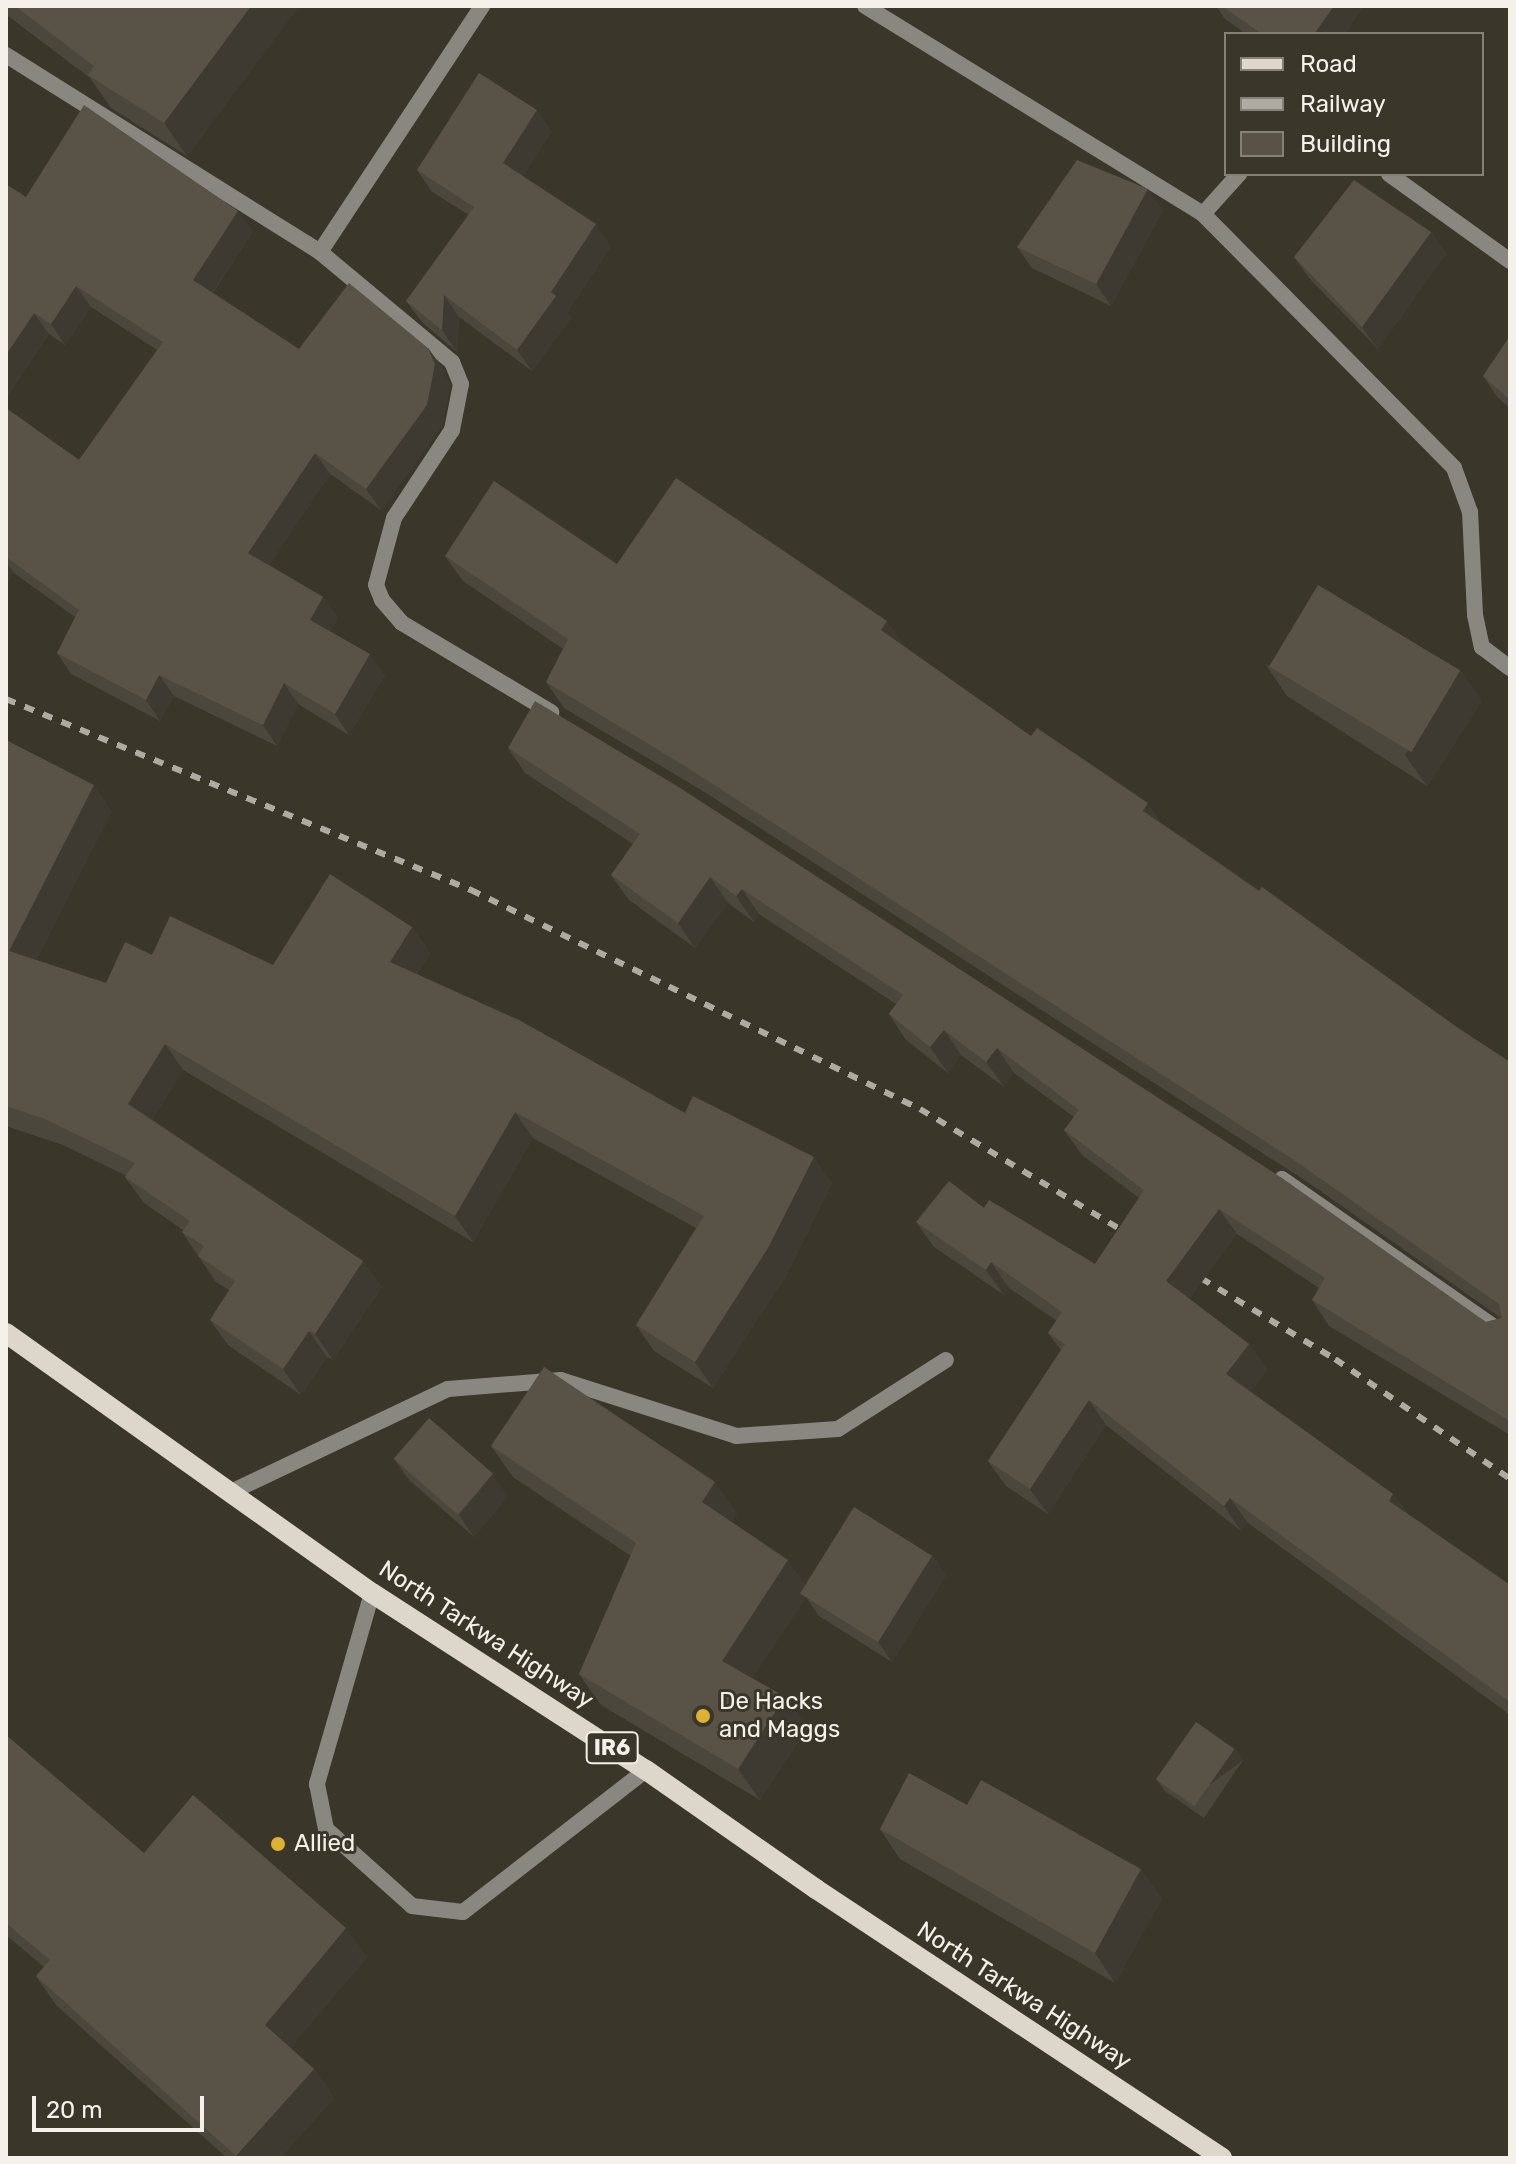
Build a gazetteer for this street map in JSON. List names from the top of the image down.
{
  "streets": {
    "main road": ["North Tarkwa Highway", "IR6"]
  },
  "places": ["De Hacks and Maggs", "Allied"],
  "legend": ["Road", "Railway", "Building"],
  "scale_bar": "20 m"
}
